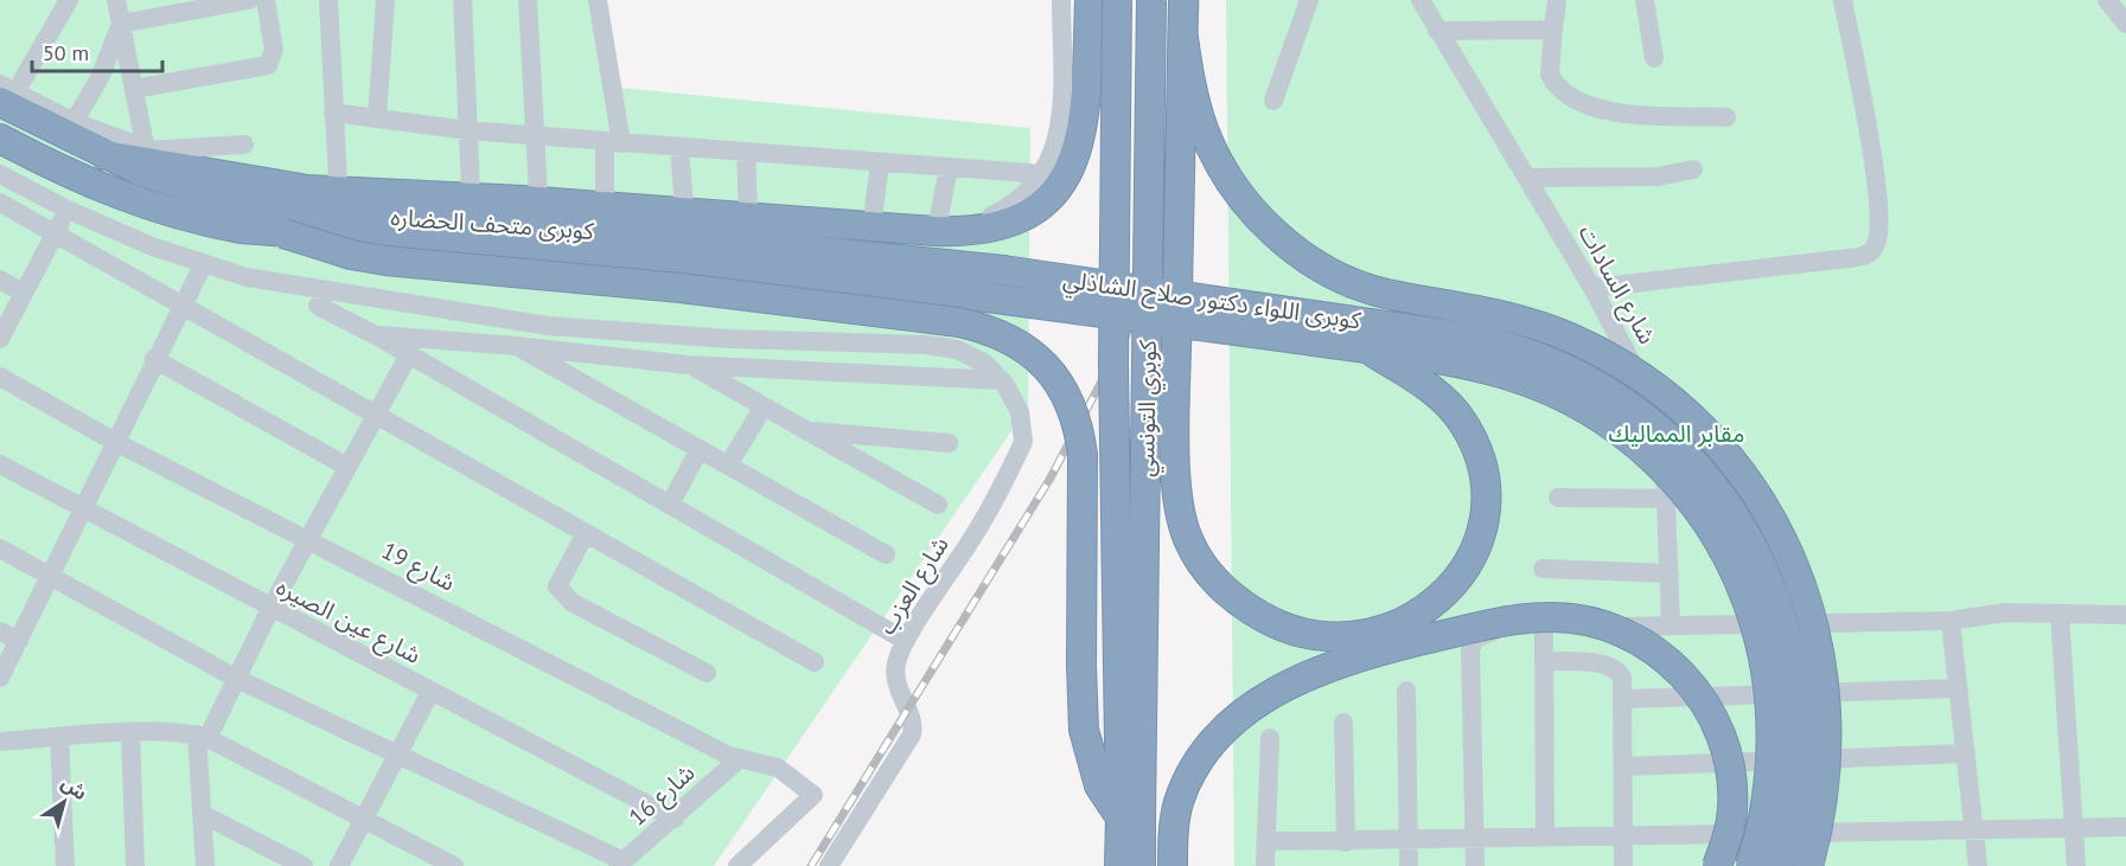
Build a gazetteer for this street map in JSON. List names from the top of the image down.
{
  "streets": {
    "highway": ["كوبرى متحف الحضاره", "كوبرى اللواء دكتور صلاح الشاذلي", "كوبري التونسي"],
    "street": [
      "شارع السادات",
      "شارع 19",
      "شارع العزب",
      "شارع عين الصيره",
      "شارع 16"
    ]
  },
  "crossings": [
    ["كوبرى متحف الحضاره", "كوبرى اللواء دكتور صلاح الشاذلي"],
    ["شارع 19", "شارع 16"],
    ["شارع عين الصيره", "شارع 16"]
  ],
  "parks": ["مقابر المماليك"],
  "scale_bar": "50 m",
  "north": "top right"
}
